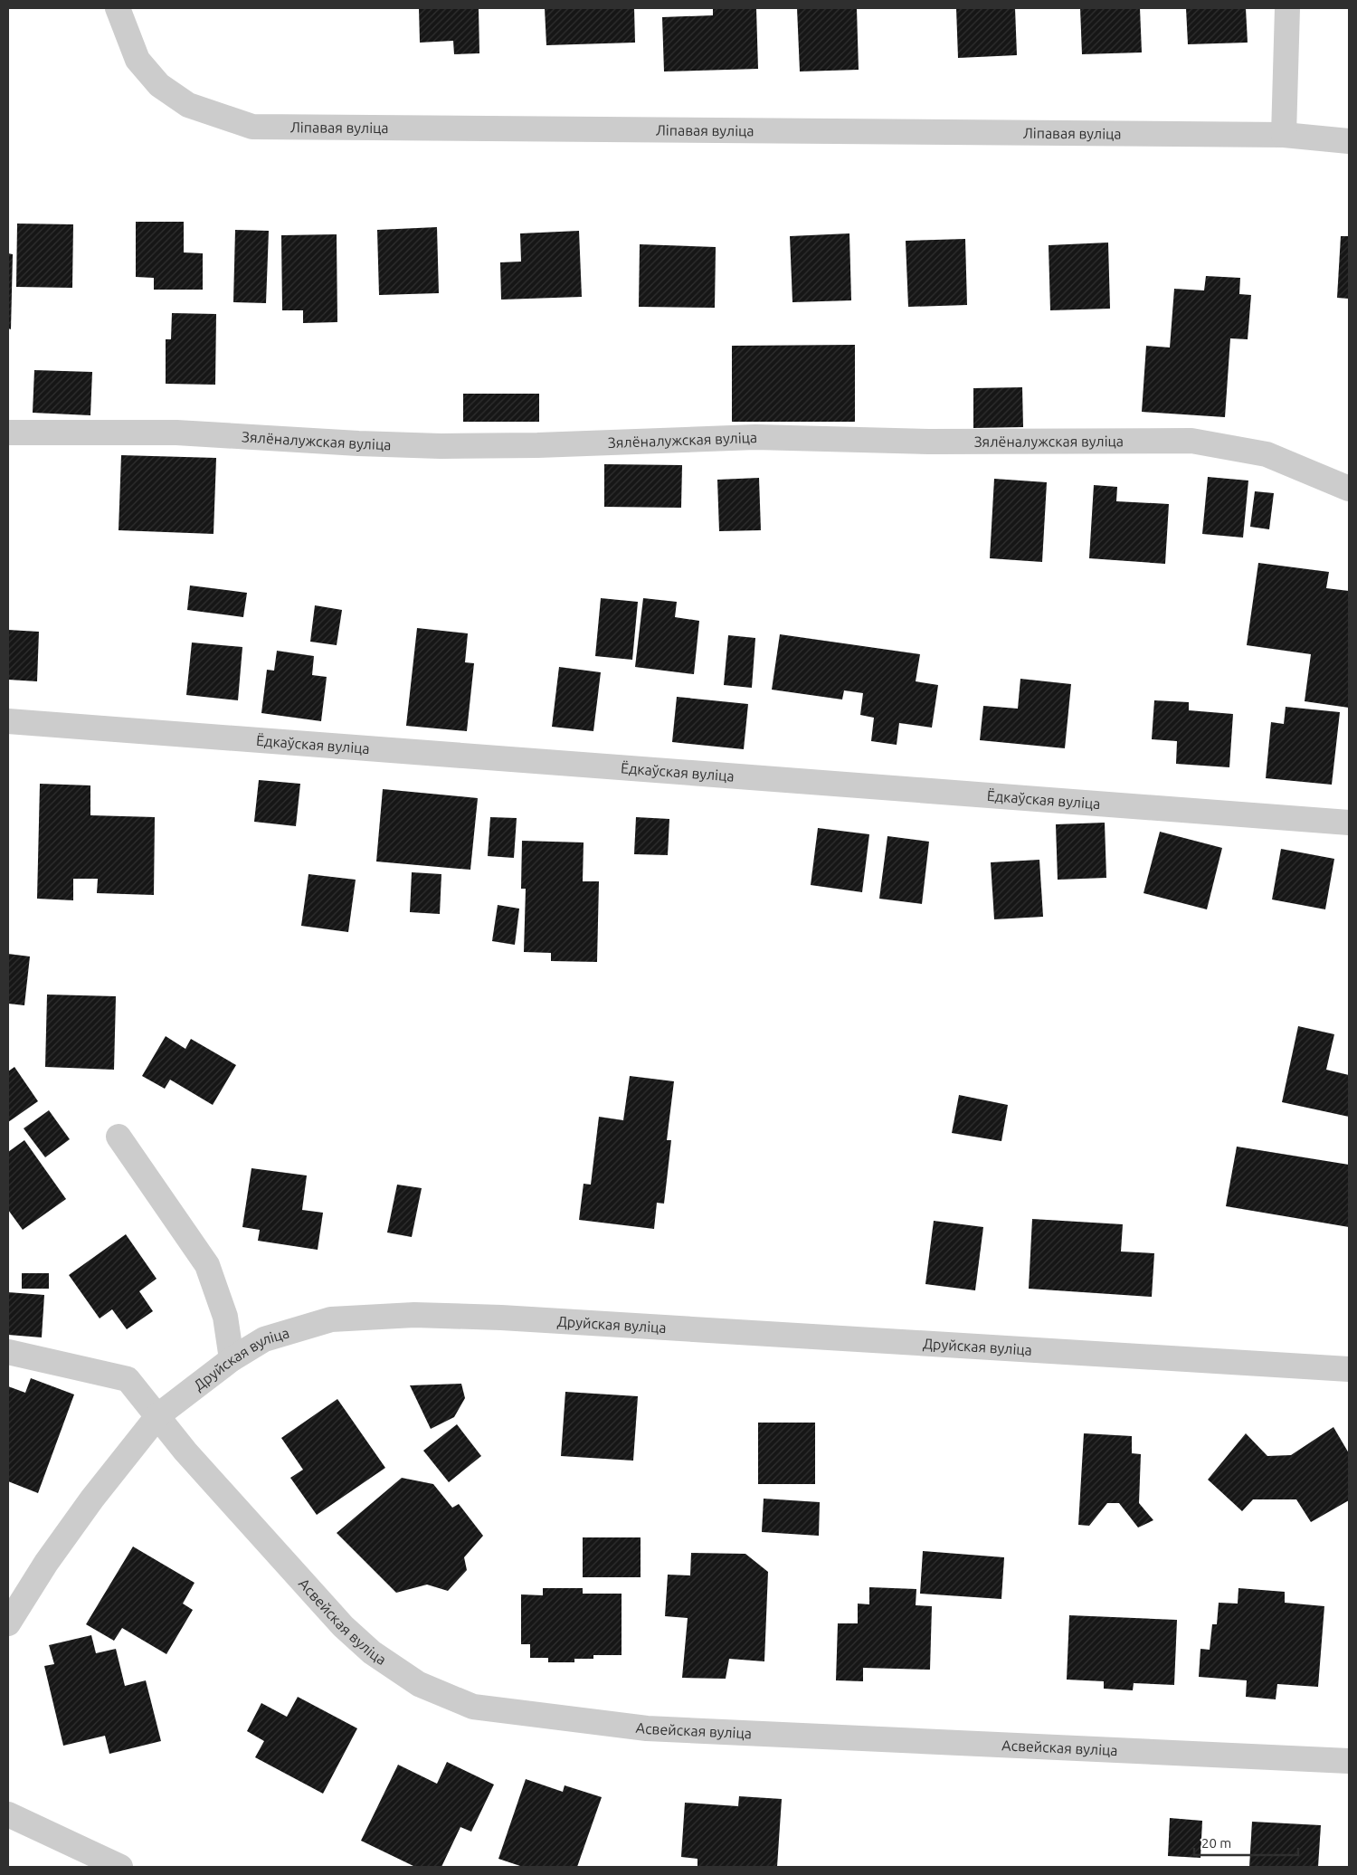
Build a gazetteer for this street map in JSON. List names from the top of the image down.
{
  "streets": {
    "street": [
      "Ліпавая вуліца",
      "Зялёналужская вуліца",
      "Ёдкаўская вуліца",
      "Друйская вуліца",
      "Асвейская вуліца"
    ]
  },
  "crossings": [
    ["Друйская вуліца", "Асвейская вуліца"]
  ],
  "scale_bar": "20 m"
}
